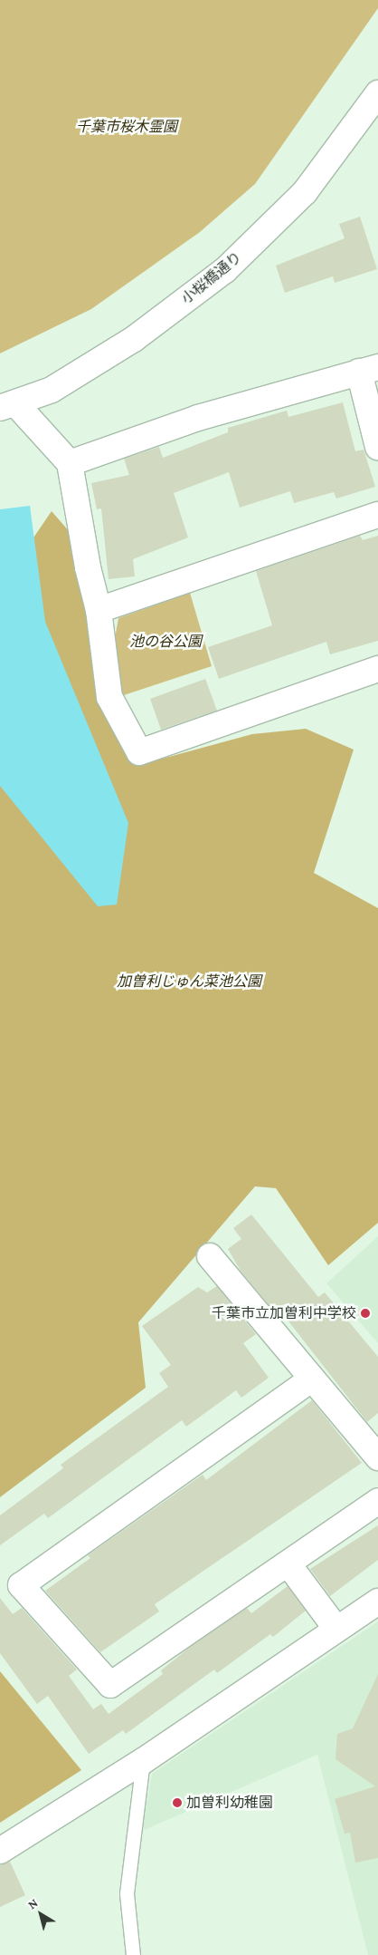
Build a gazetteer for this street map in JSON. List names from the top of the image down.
{
  "streets": {
    "street": ["小桜橋通り"]
  },
  "parks": ["千葉市桜木霊園", "池の谷公園", "加曽利じゅん菜池公園"],
  "places": ["千葉市立加曽利中学校", "加曽利幼稚園"],
  "north": "top left"
}
